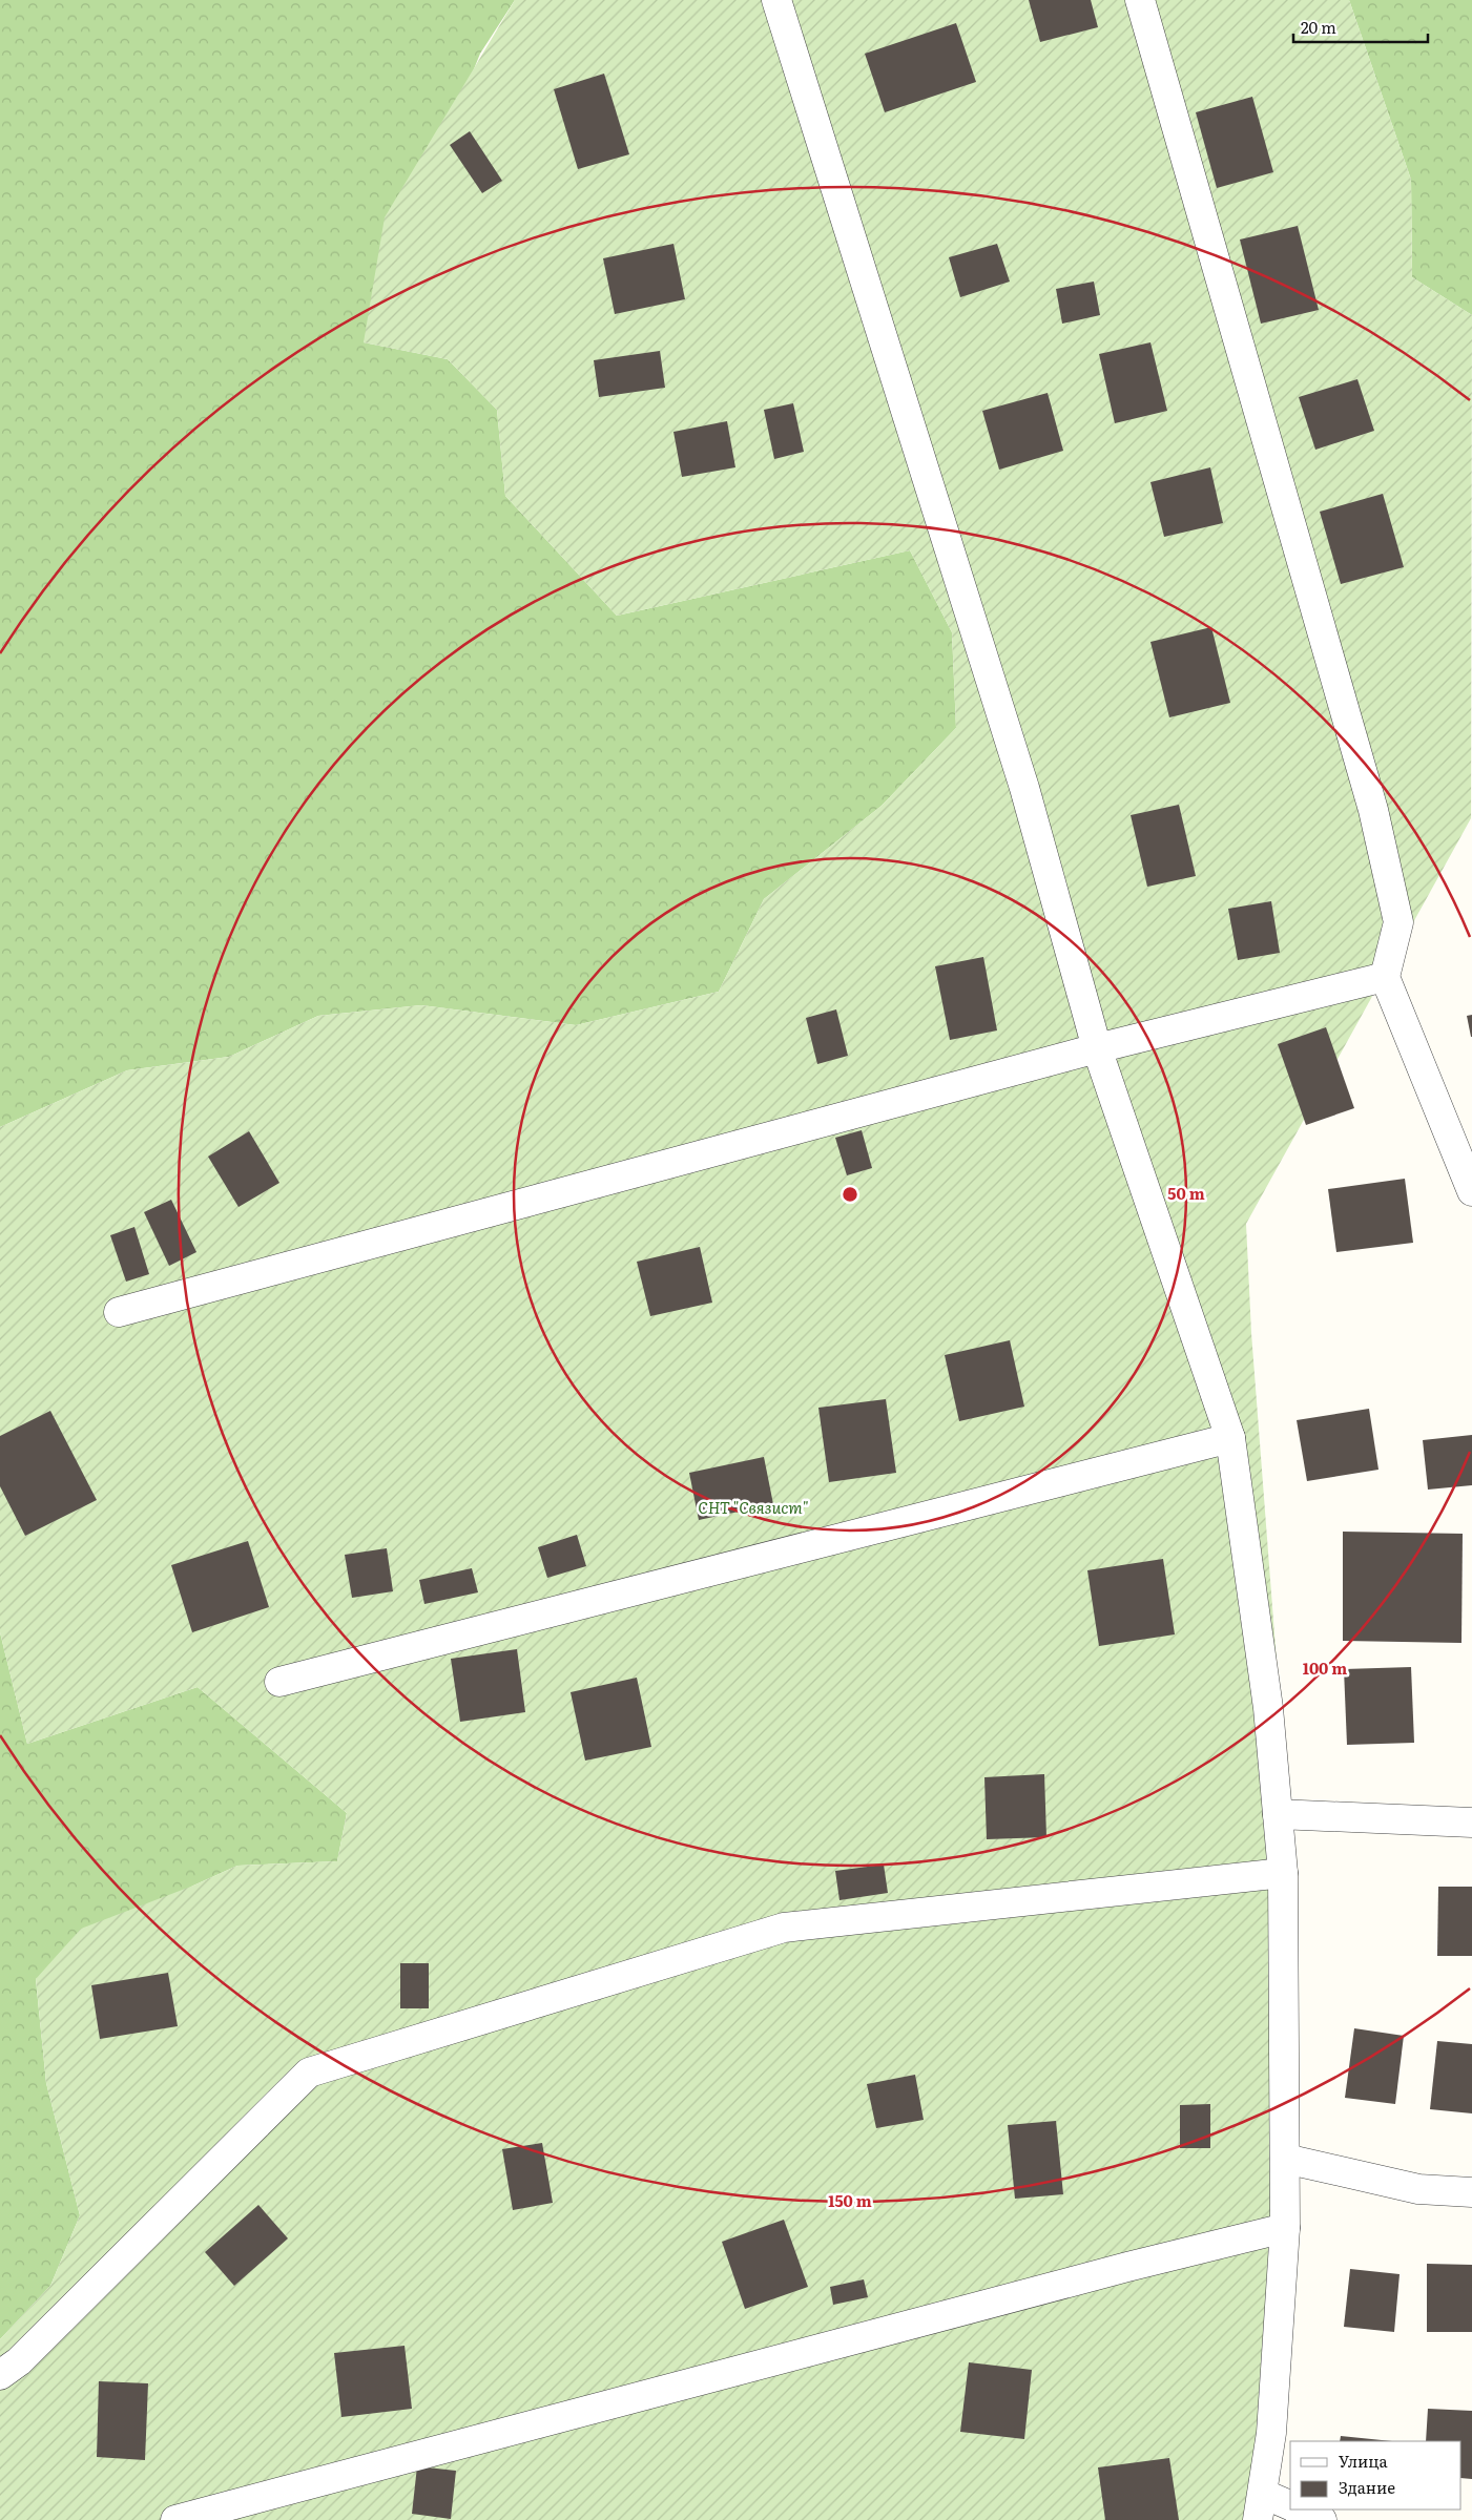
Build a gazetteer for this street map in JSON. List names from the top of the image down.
{
  "parks": ["СНТ \"Связист\""],
  "legend": ["Улица", "Здание"],
  "scale_bar": "20 m",
  "rings": ["50 m", "100 m", "150 m"]
}
